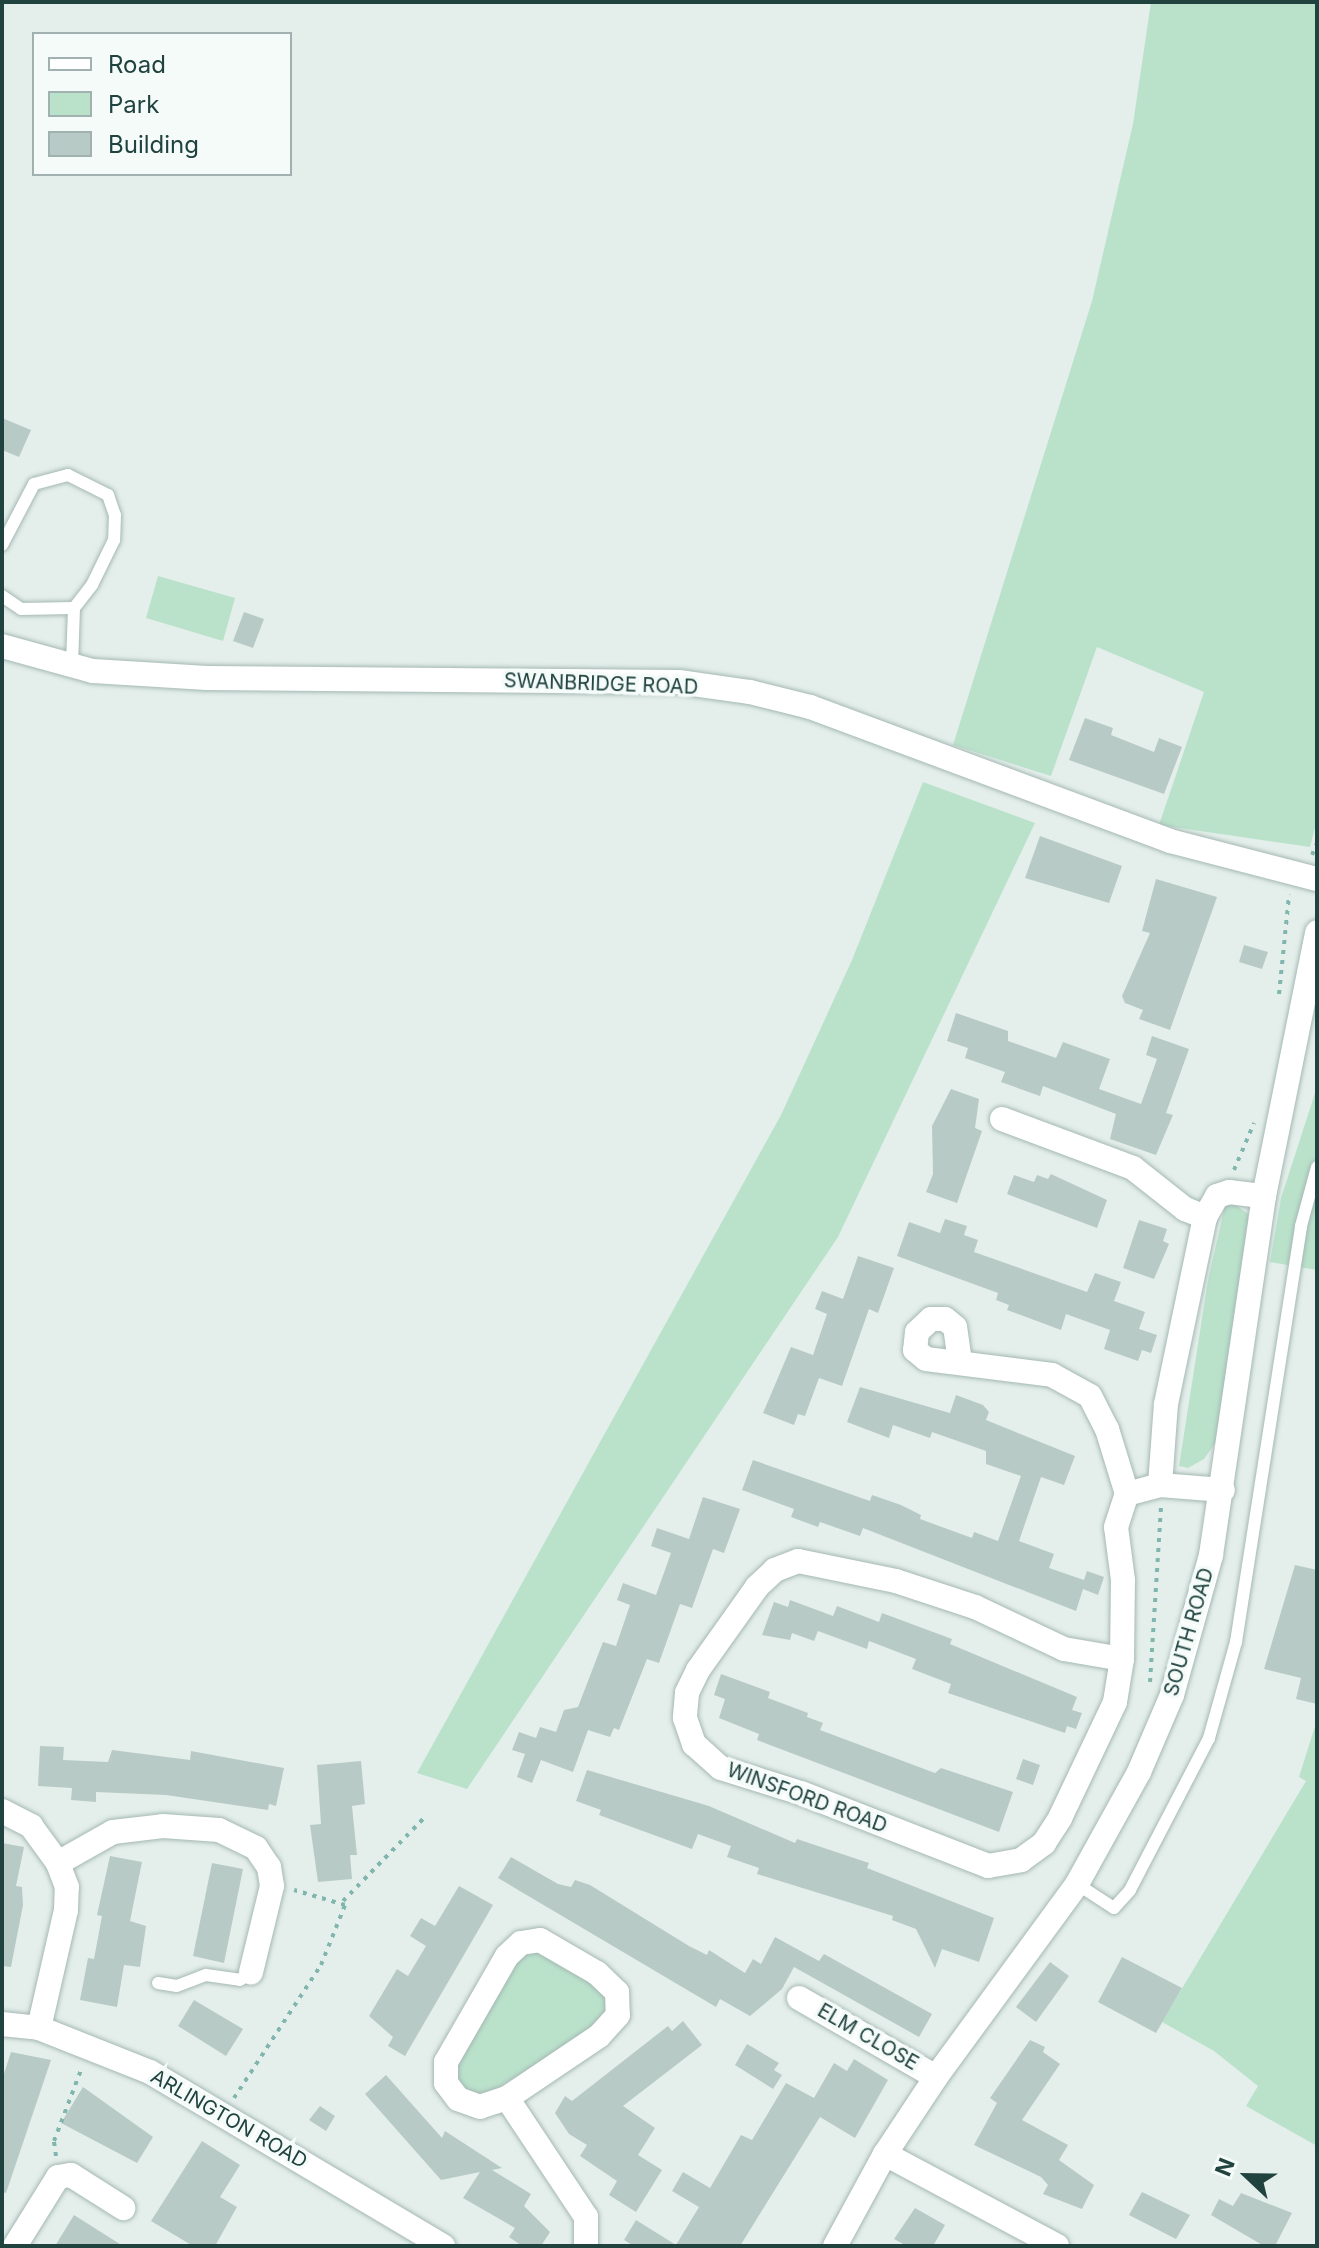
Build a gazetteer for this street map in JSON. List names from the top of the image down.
{
  "streets": {
    "street": [
      "SWANBRIDGE ROAD",
      "SOUTH ROAD",
      "WINSFORD ROAD",
      "ELM CLOSE",
      "ARLINGTON ROAD"
    ]
  },
  "crossings": [
    ["SOUTH ROAD", "ELM CLOSE"]
  ],
  "legend": ["Road", "Park", "Building"],
  "north": "left"
}
